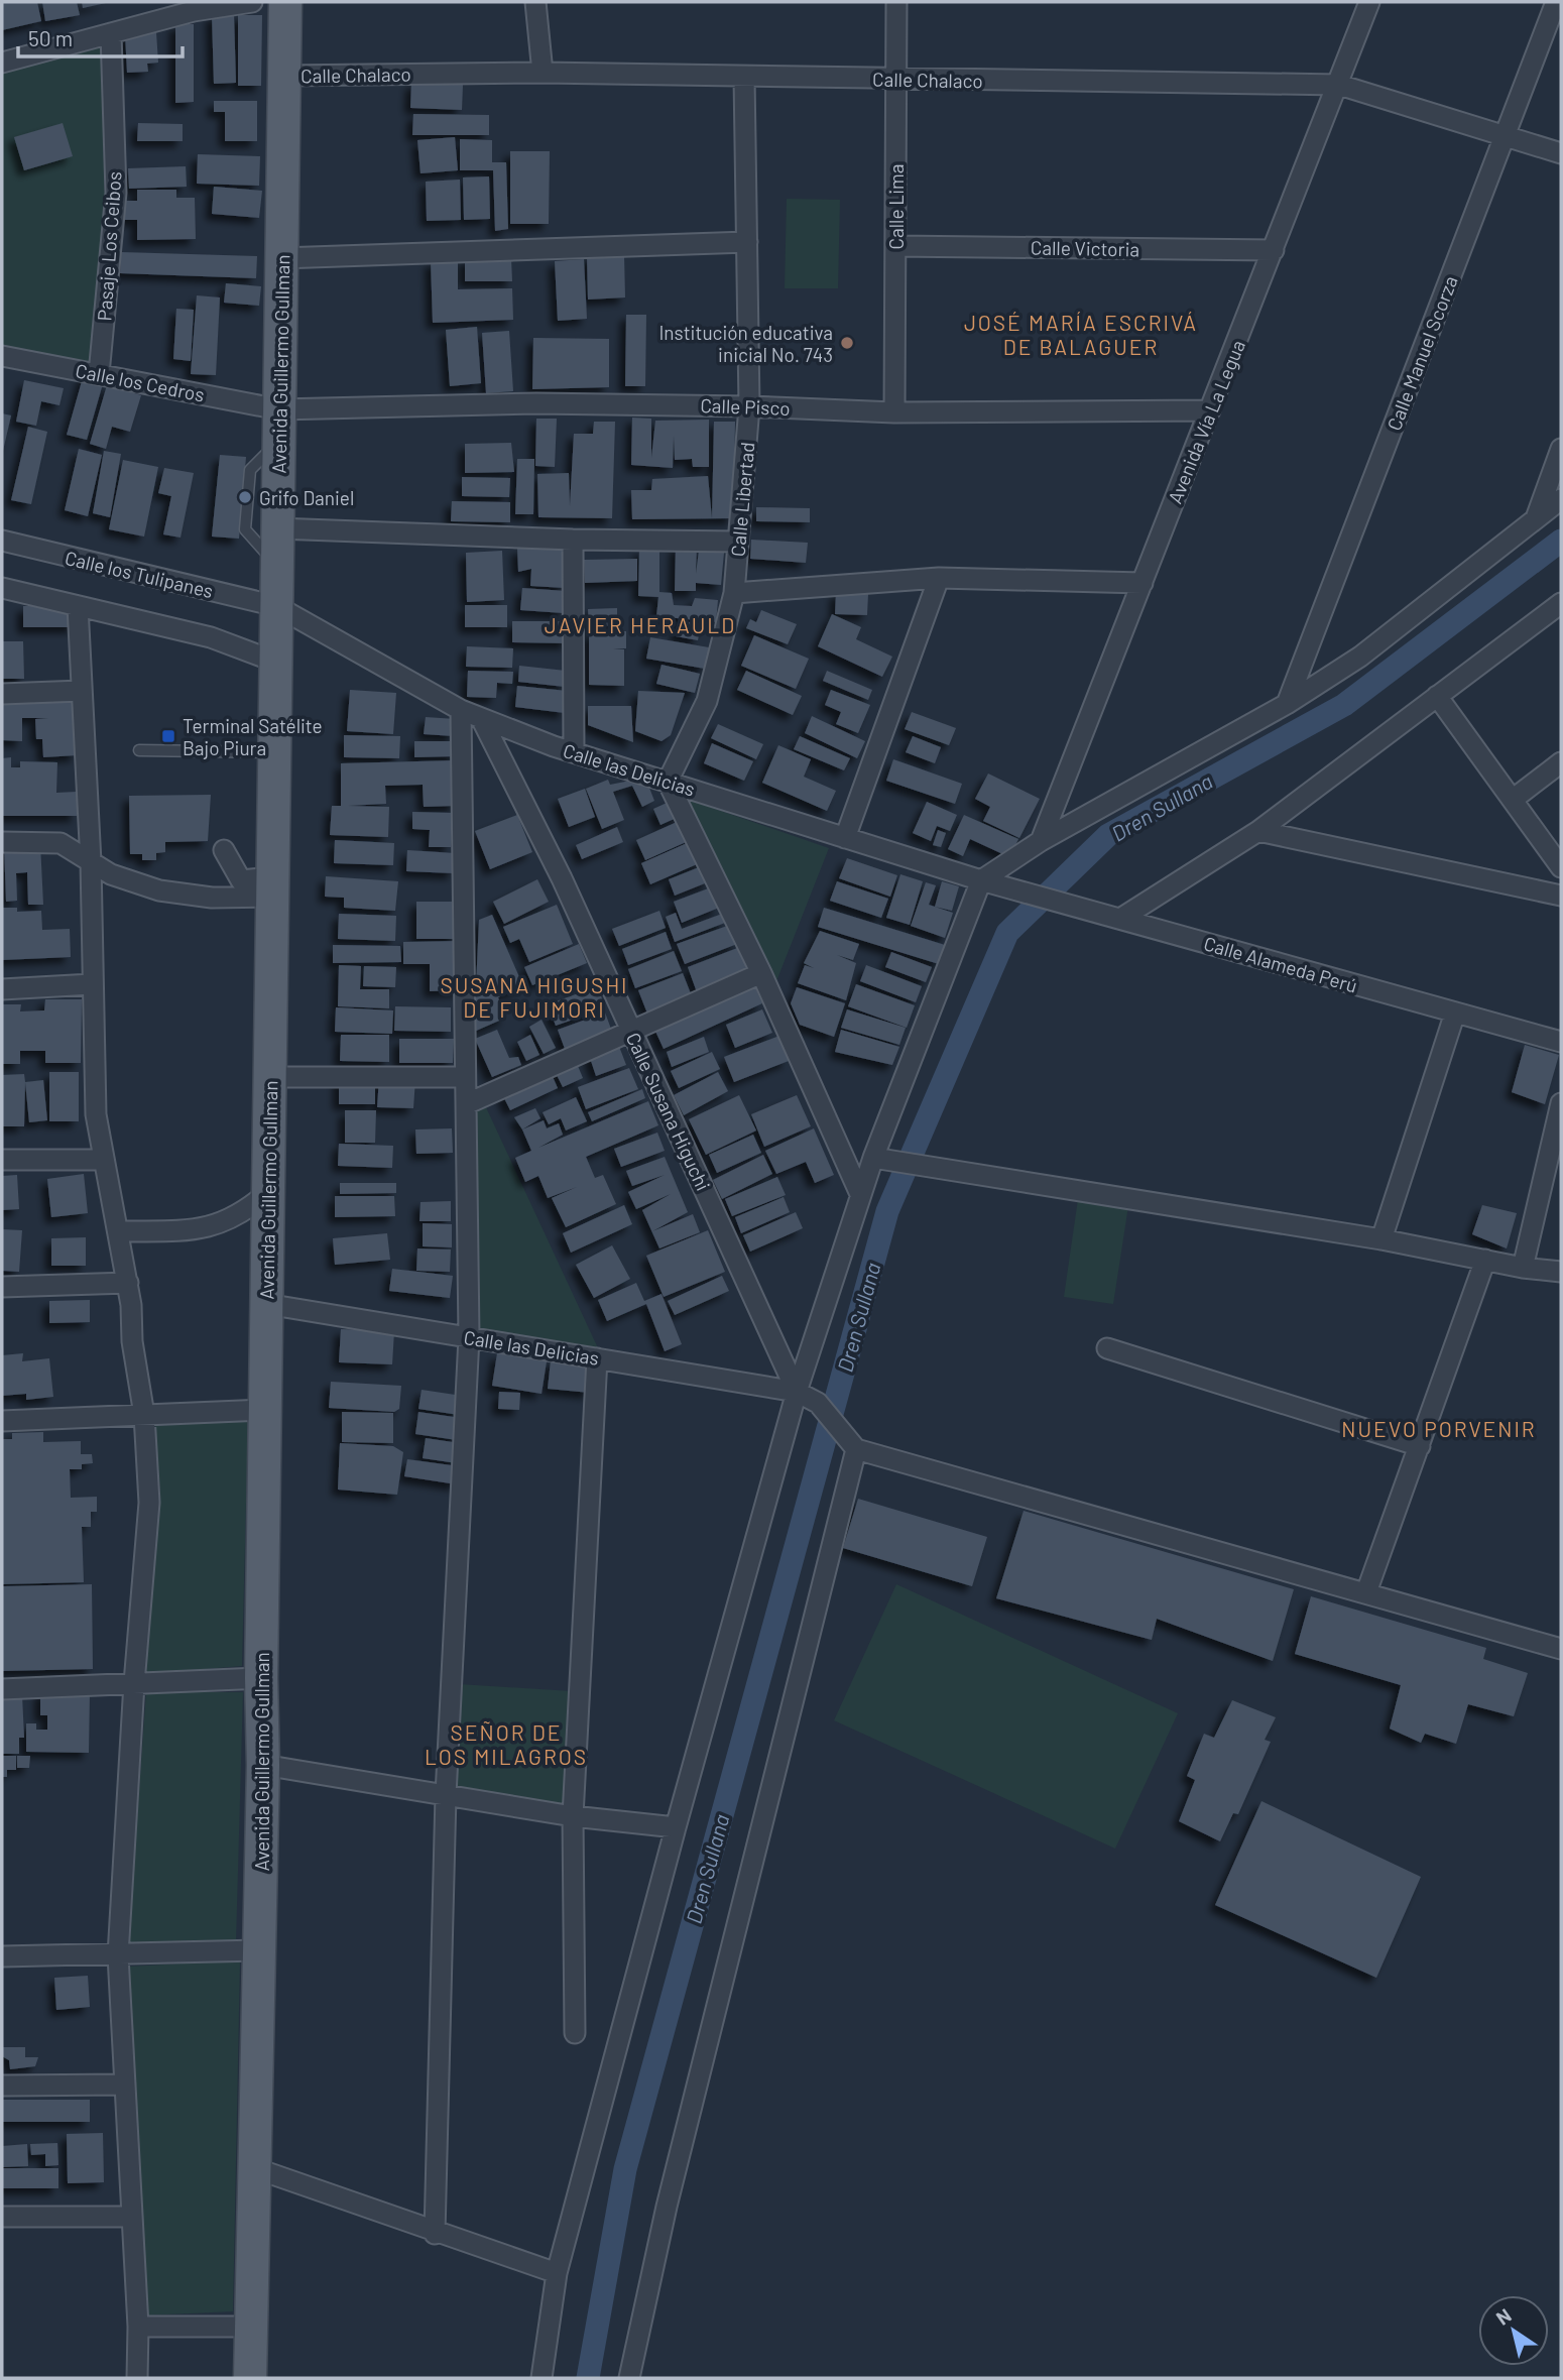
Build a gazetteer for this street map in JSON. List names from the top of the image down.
{
  "streets": {
    "main road": ["Avenida Guillermo Gullman"],
    "street": [
      "Calle Chalaco",
      "Calle Lima",
      "Pasaje Los Ceibos",
      "Calle Victoria",
      "Calle Manuel Scorza",
      "Calle los Cedros",
      "Calle Pisco",
      "Avenida Vía La Legua",
      "Calle Libertad",
      "Calle los Tulipanes",
      "Calle las Delicias",
      "Calle Alameda Perú",
      "Calle Susana Higuchi"
    ]
  },
  "crossings": [
    ["Calle Chalaco", "Calle Lima"],
    ["Calle Chalaco", "Calle Manuel Scorza"],
    ["Calle Chalaco", "Avenida Guillermo Gullman"],
    ["Calle Chalaco", "Avenida Vía La Legua"],
    ["Calle Chalaco", "Calle Libertad"],
    ["Calle Lima", "Calle Victoria"],
    ["Calle Lima", "Calle Pisco"],
    ["Pasaje Los Ceibos", "Calle los Cedros"],
    ["Calle Victoria", "Avenida Vía La Legua"],
    ["Avenida Guillermo Gullman", "Calle los Cedros"],
    ["Avenida Guillermo Gullman", "Calle Pisco"],
    ["Avenida Guillermo Gullman", "Calle los Tulipanes"],
    ["Avenida Guillermo Gullman", "Calle las Delicias"],
    ["Calle los Cedros", "Calle Pisco"],
    ["Calle Pisco", "Avenida Vía La Legua"],
    ["Calle Pisco", "Calle Libertad"],
    ["Calle Libertad", "Calle las Delicias"],
    ["Calle los Tulipanes", "Calle las Delicias"],
    ["Calle las Delicias", "Calle Alameda Perú"],
    ["Calle las Delicias", "Calle Susana Higuchi"]
  ],
  "districts": [
    "JOSÉ MARÍA ESCRIVÁ DE BALAGUER",
    "JAVIER HERAULD",
    "SUSANA HIGUSHI DE FUJIMORI",
    "NUEVO PORVENIR",
    "SEÑOR DE LOS MILAGROS"
  ],
  "water": ["Dren Sullana"],
  "places": {
    "other": ["Institución educativa inicial No. 743", "Grifo Daniel"],
    "transit": ["Terminal Satélite Bajo Piura"]
  },
  "scale_bar": "50 m",
  "north": "top left"
}
